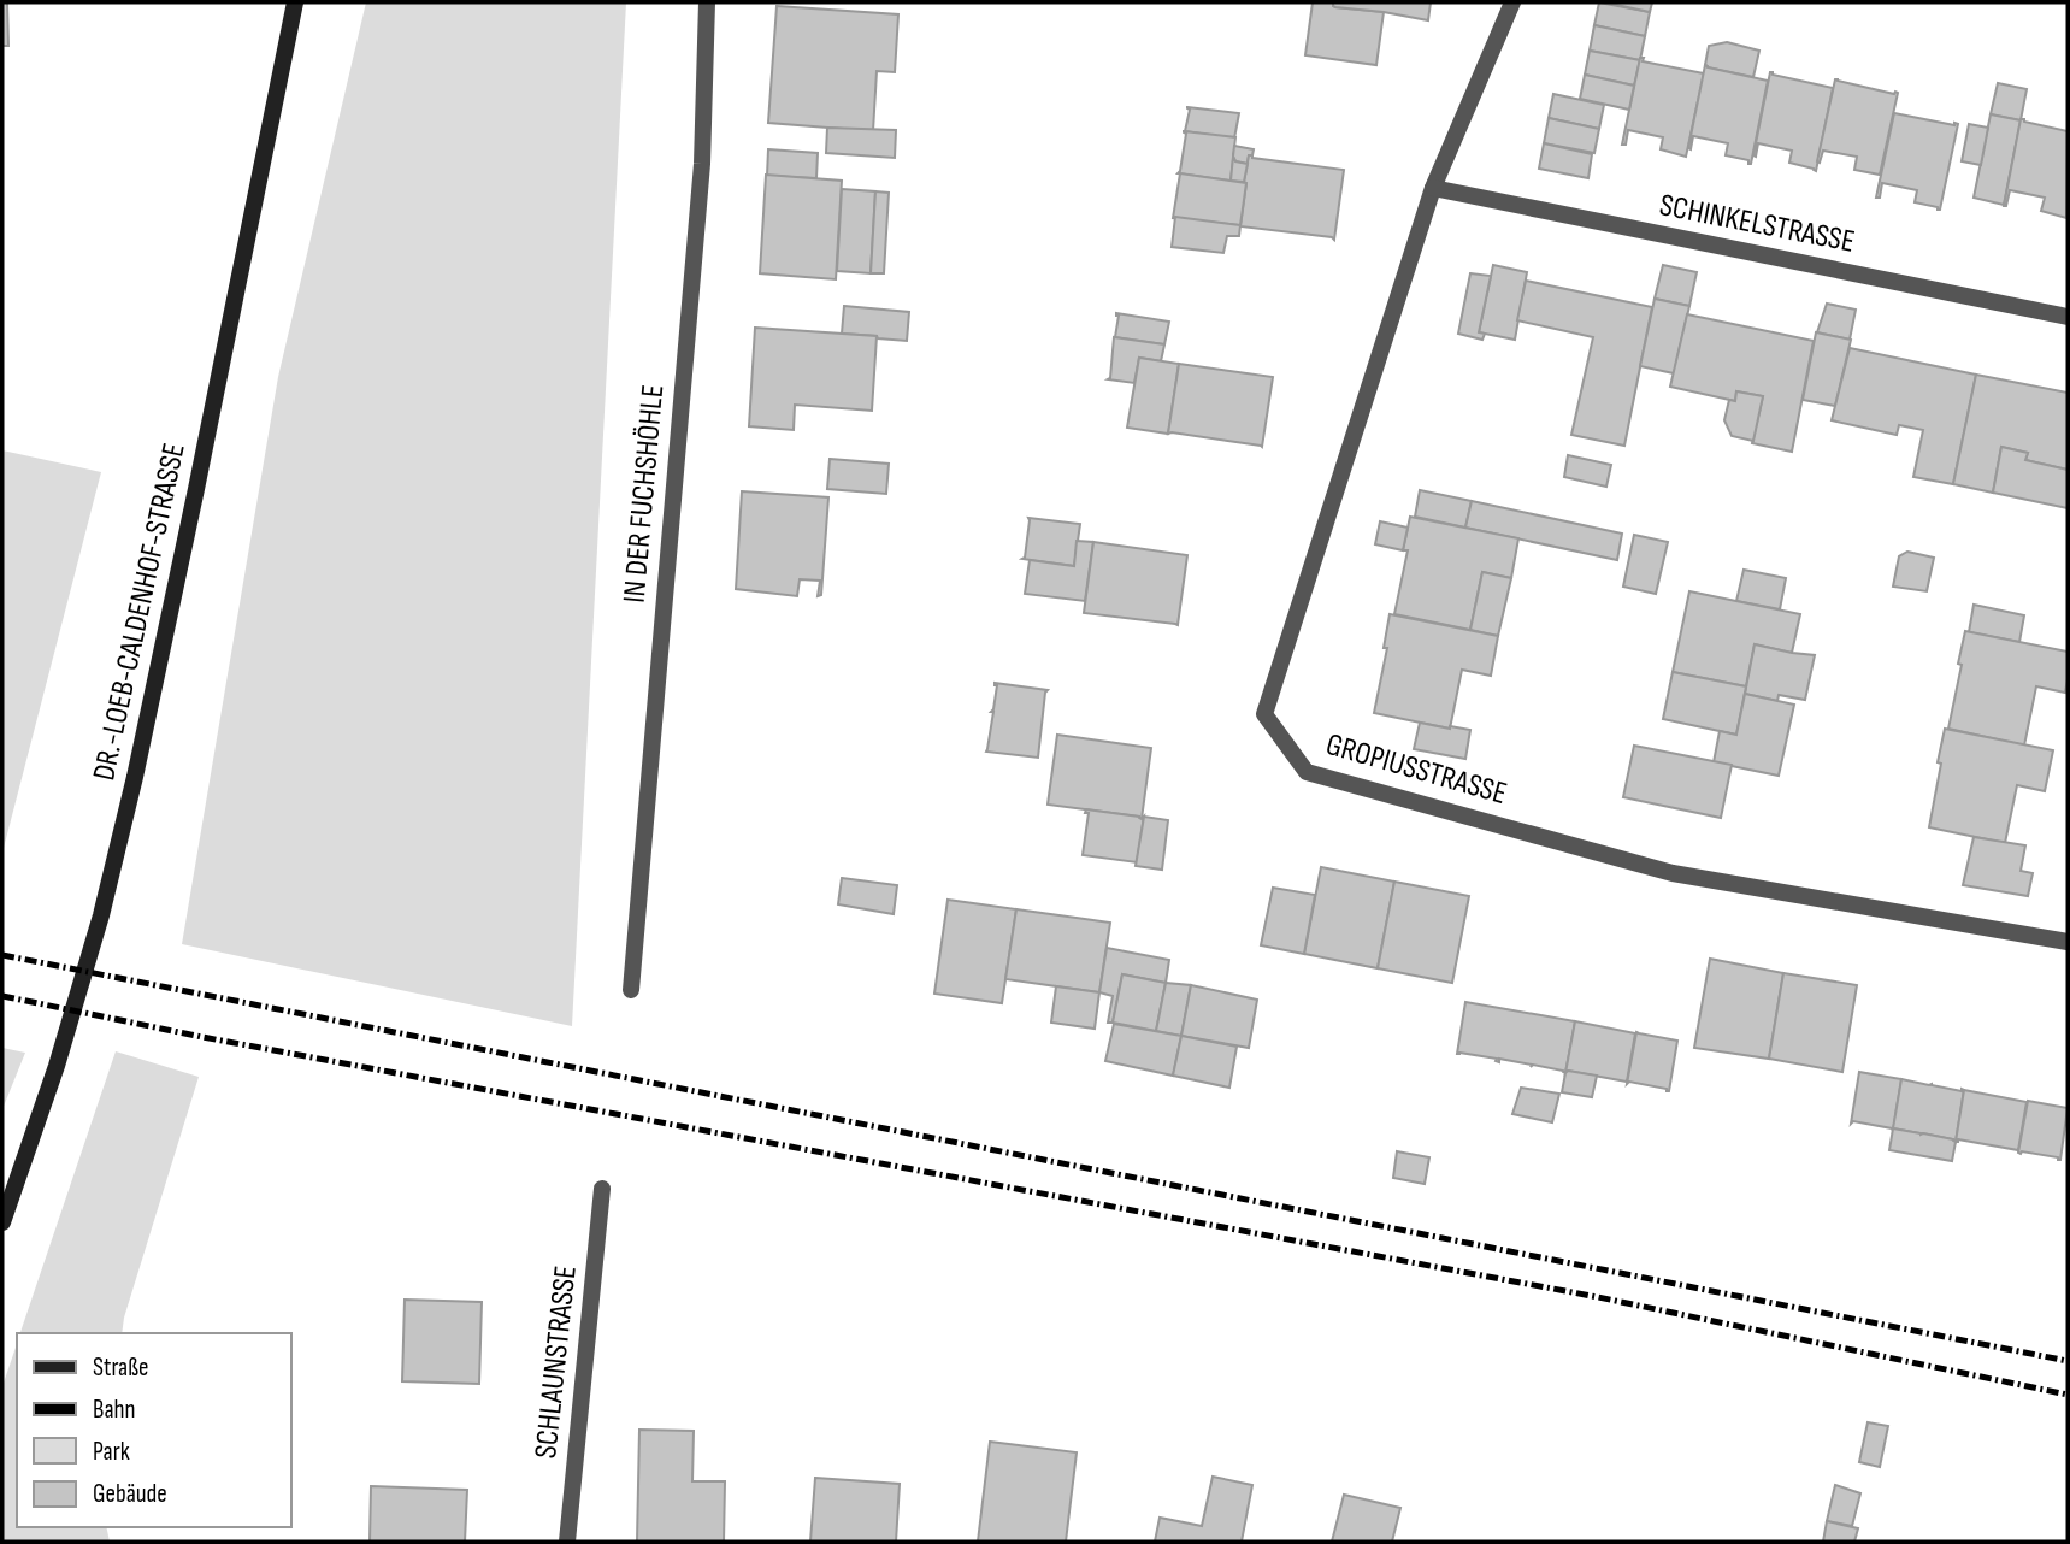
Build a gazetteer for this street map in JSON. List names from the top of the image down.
{
  "streets": {
    "main road": ["DR.-LOEB-CALDENHOF-STRASSE"],
    "street": [
      "SCHINKELSTRASSE",
      "IN DER FUCHSHÖHLE",
      "GROPIUSSTRASSE",
      "SCHLAUNSTRASSE"
    ]
  },
  "crossings": [
    ["SCHINKELSTRASSE", "GROPIUSSTRASSE"]
  ],
  "legend": [
    "Straße",
    "Bahn",
    "Park",
    "Gebäude"
  ]
}
